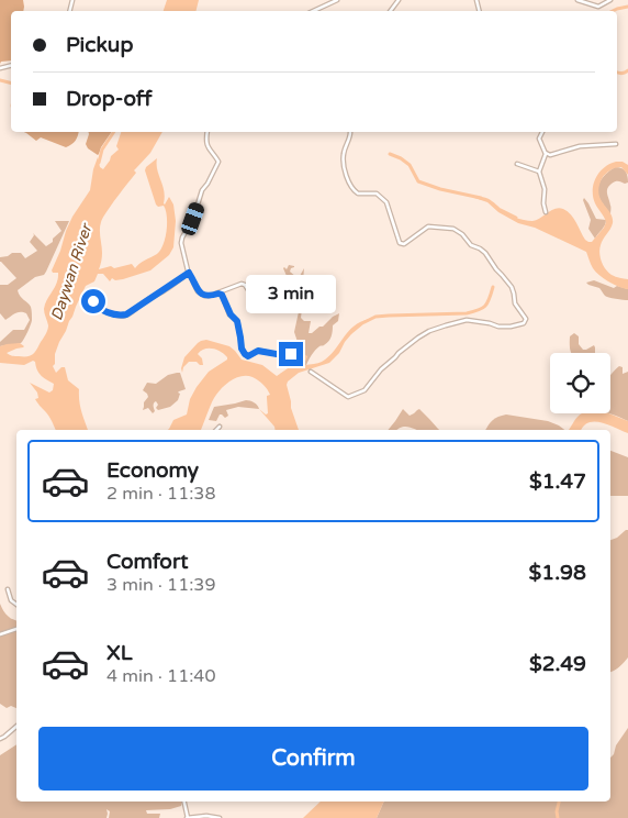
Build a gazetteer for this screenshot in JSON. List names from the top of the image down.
{
  "water": ["Daywan River"],
  "page": {
    "banner": ["Pickup", "Drop-off"],
    "bubble": "3 min",
    "list": [
      {
        "name": "Economy",
        "note": "2 min · 11:38",
        "value": "$1.47"
      },
      {
        "name": "Comfort",
        "note": "3 min · 11:39",
        "value": "$1.98"
      },
      {
        "name": "XL",
        "note": "4 min · 11:40",
        "value": "$2.49"
      }
    ],
    "buttons": "Confirm"
  }
}
